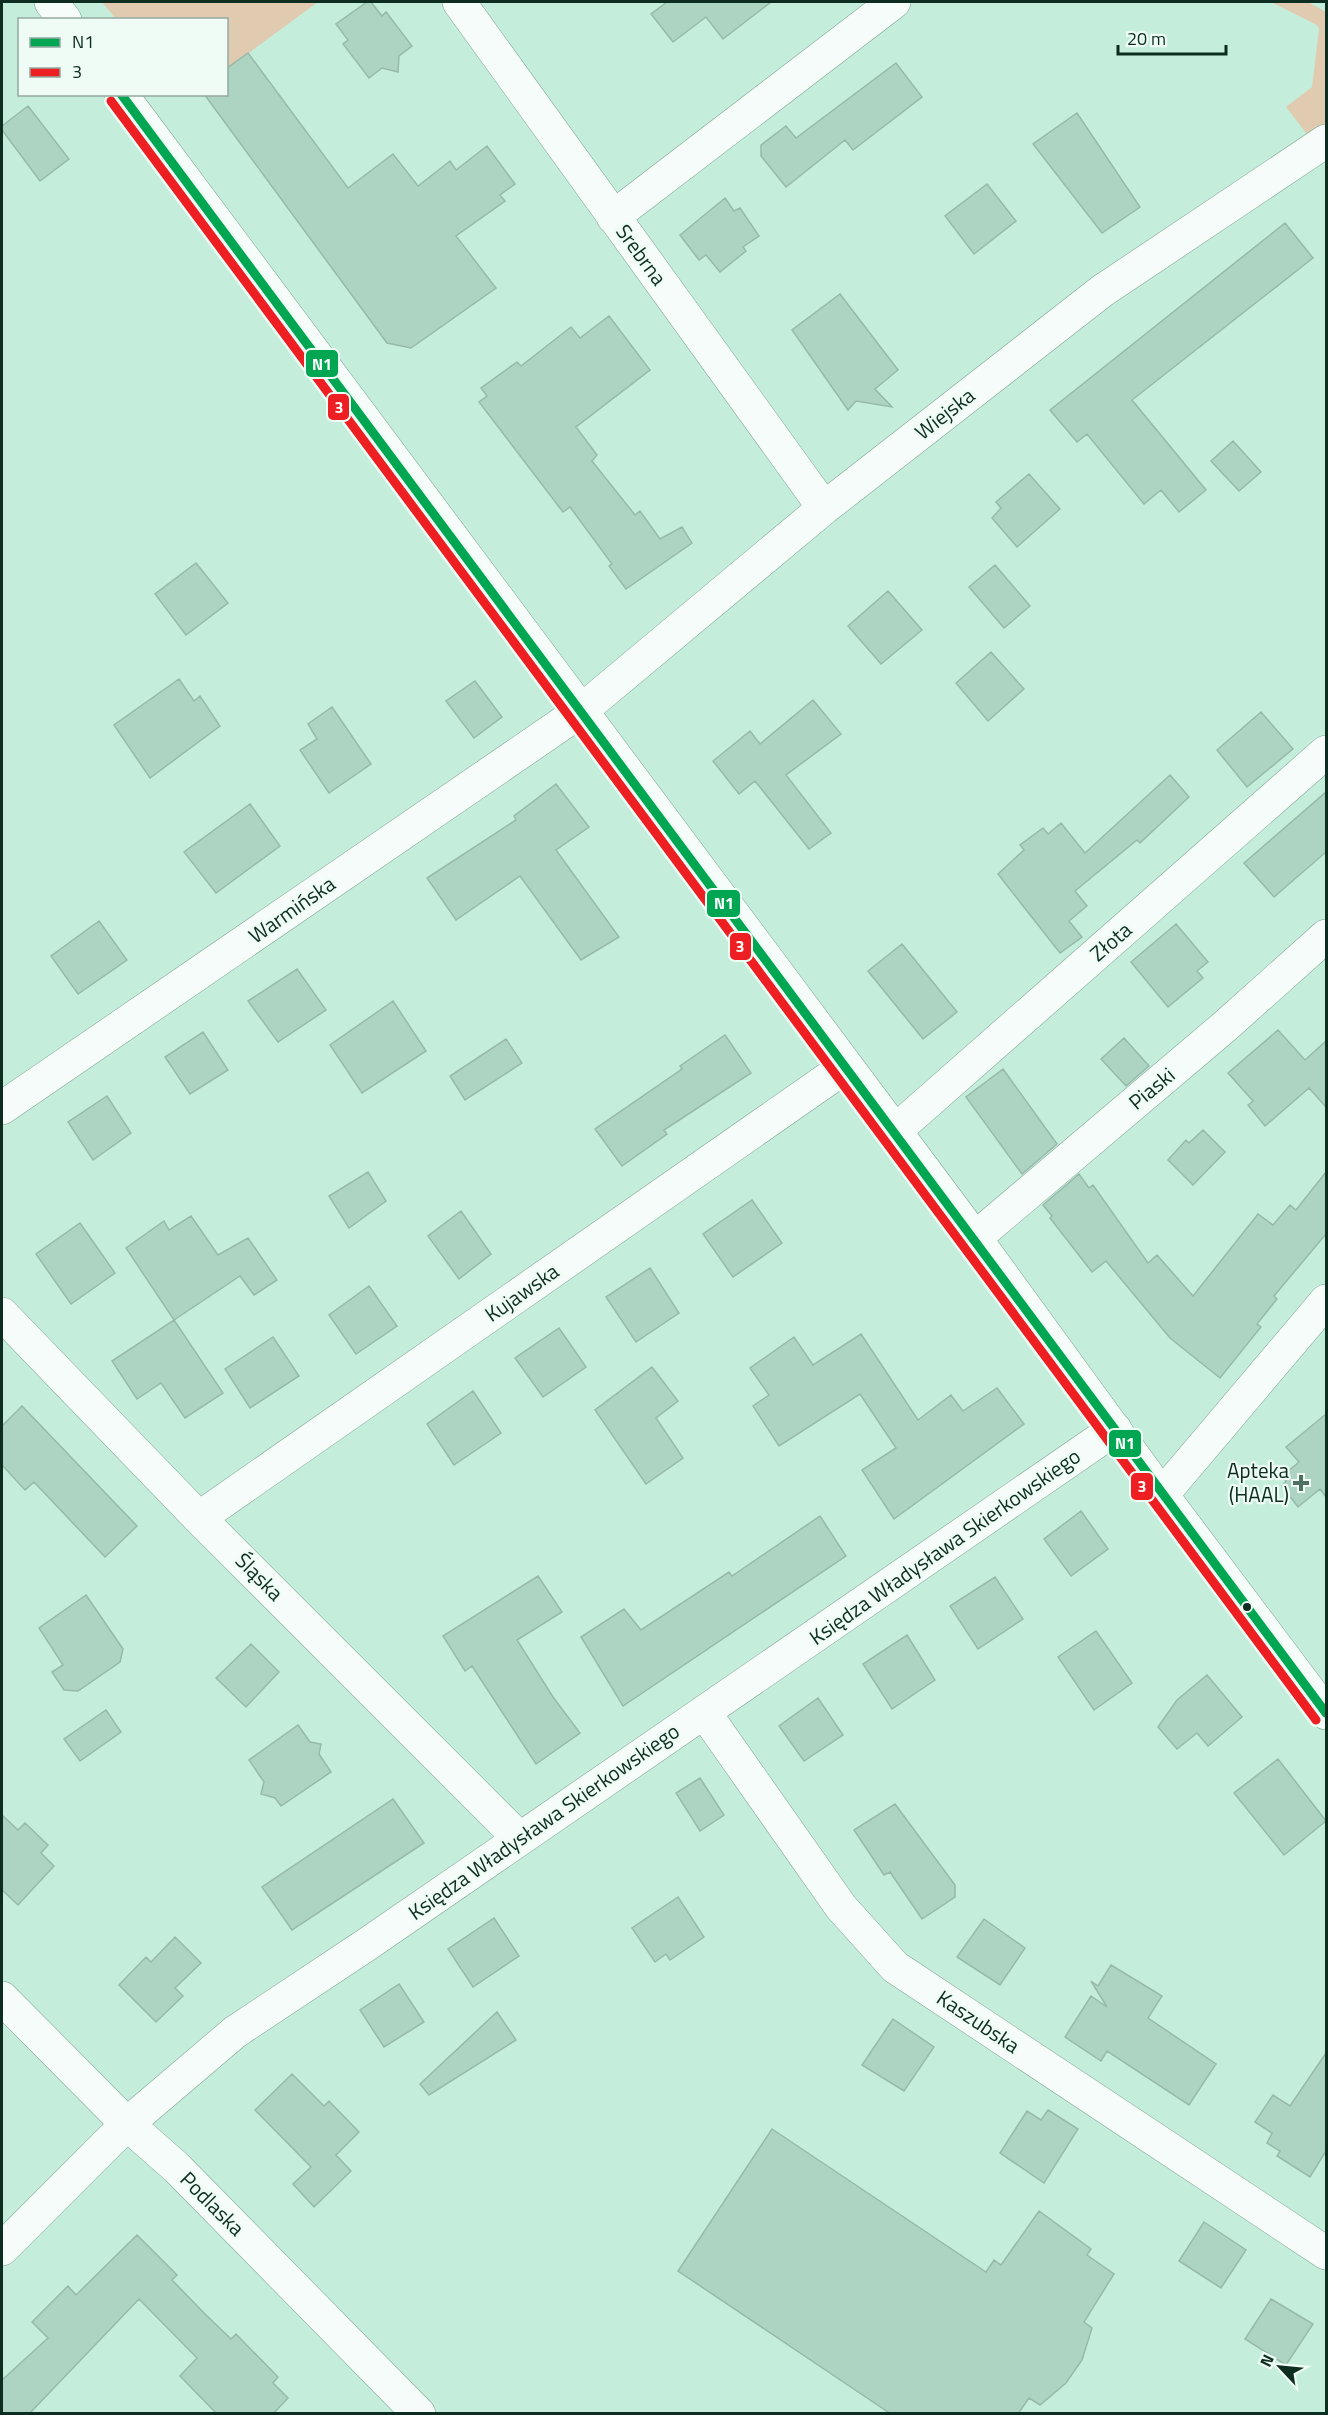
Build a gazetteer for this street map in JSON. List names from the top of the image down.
{
  "streets": {
    "street": [
      "Srebrna",
      "Wiejska",
      "Warmińska",
      "Złota",
      "Piaski",
      "Kujawska",
      "Księdza Władysława Skierkowskiego",
      "Śląska",
      "Kaszubska",
      "Podlaska"
    ]
  },
  "crossings": [
    ["Srebrna", "Wiejska"],
    ["Wiejska", "Warmińska"],
    ["Kujawska", "Śląska"],
    ["Księdza Władysława Skierkowskiego", "Śląska"],
    ["Księdza Władysława Skierkowskiego", "Kaszubska"],
    ["Księdza Władysława Skierkowskiego", "Podlaska"]
  ],
  "places": {
    "health": ["Apteka (HAAL)"]
  },
  "lines": ["transit line N1", "transit line 3"],
  "legend": ["N1", "3"],
  "scale_bar": "20 m",
  "north": "top left"
}
